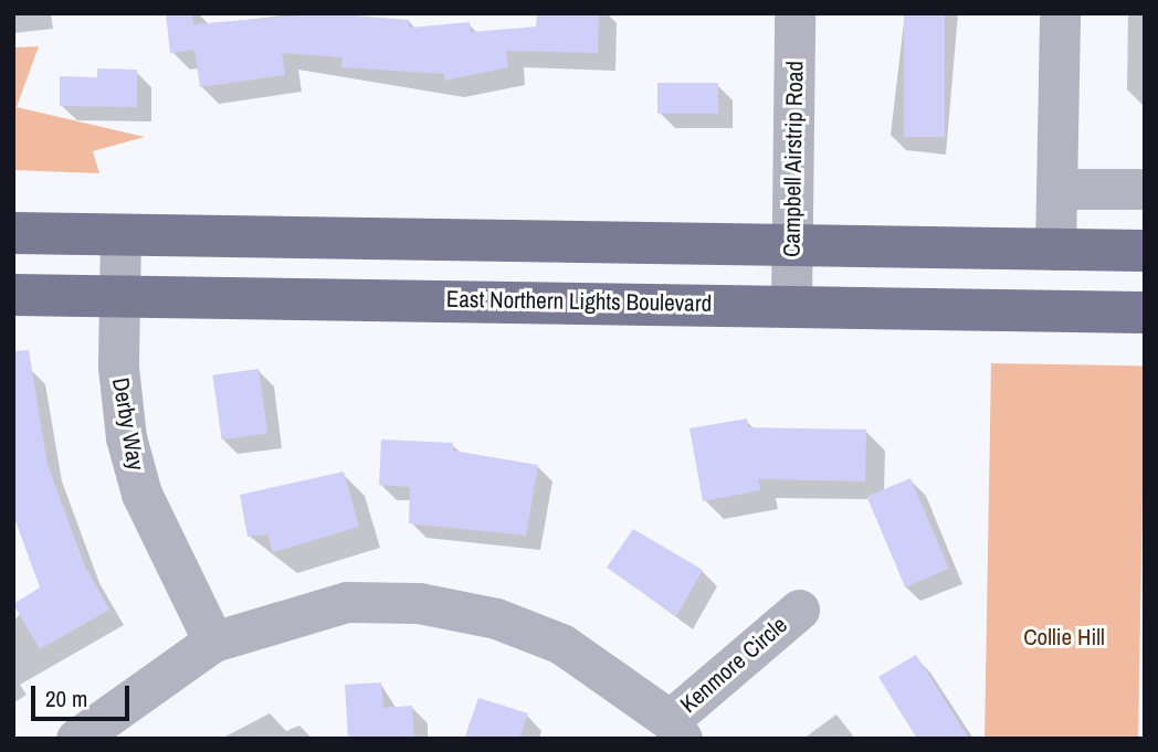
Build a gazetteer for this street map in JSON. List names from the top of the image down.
{
  "streets": {
    "main road": ["East Northern Lights Boulevard"],
    "street": ["Campbell Airstrip Road", "Derby Way", "Kenmore Circle"]
  },
  "crossings": [
    ["Campbell Airstrip Road", "East Northern Lights Boulevard"],
    ["East Northern Lights Boulevard", "Derby Way"]
  ],
  "parks": ["Collie Hill"],
  "scale_bar": "20 m"
}
